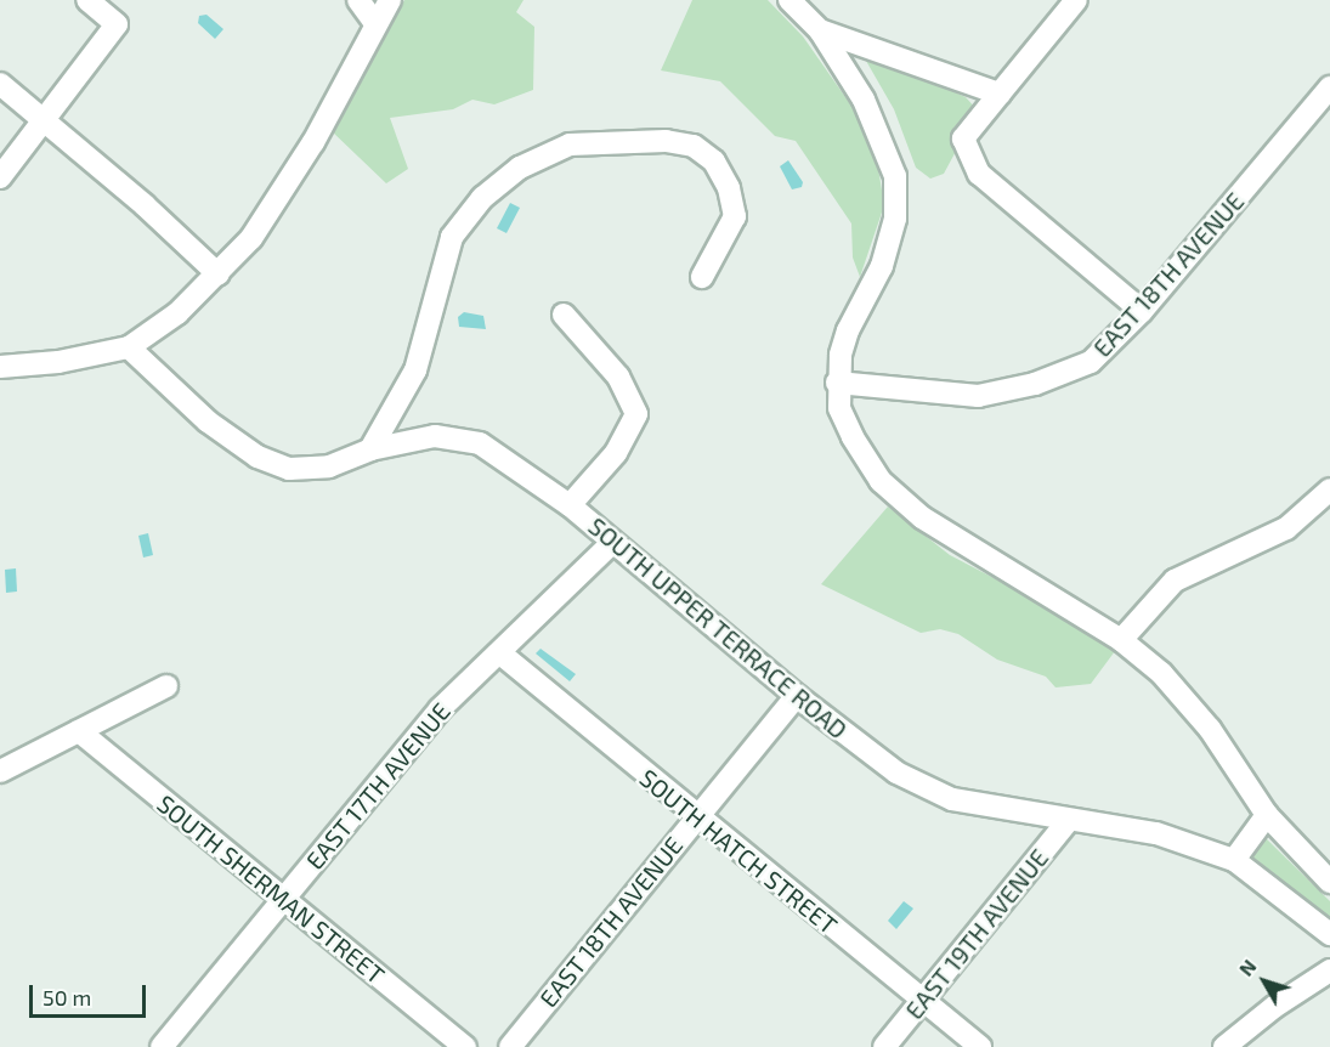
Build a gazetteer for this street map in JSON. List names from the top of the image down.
{
  "streets": {
    "street": [
      "EAST 18TH AVENUE",
      "SOUTH UPPER TERRACE ROAD",
      "EAST 17TH AVENUE",
      "SOUTH HATCH STREET",
      "SOUTH SHERMAN STREET",
      "EAST 19TH AVENUE"
    ]
  },
  "crossings": [
    ["EAST 18TH AVENUE", "SOUTH UPPER TERRACE ROAD"],
    ["EAST 18TH AVENUE", "SOUTH HATCH STREET"],
    ["SOUTH UPPER TERRACE ROAD", "EAST 17TH AVENUE"],
    ["SOUTH UPPER TERRACE ROAD", "EAST 19TH AVENUE"],
    ["EAST 17TH AVENUE", "SOUTH HATCH STREET"],
    ["EAST 17TH AVENUE", "SOUTH SHERMAN STREET"],
    ["SOUTH HATCH STREET", "EAST 19TH AVENUE"]
  ],
  "scale_bar": "50 m",
  "north": "top left"
}
